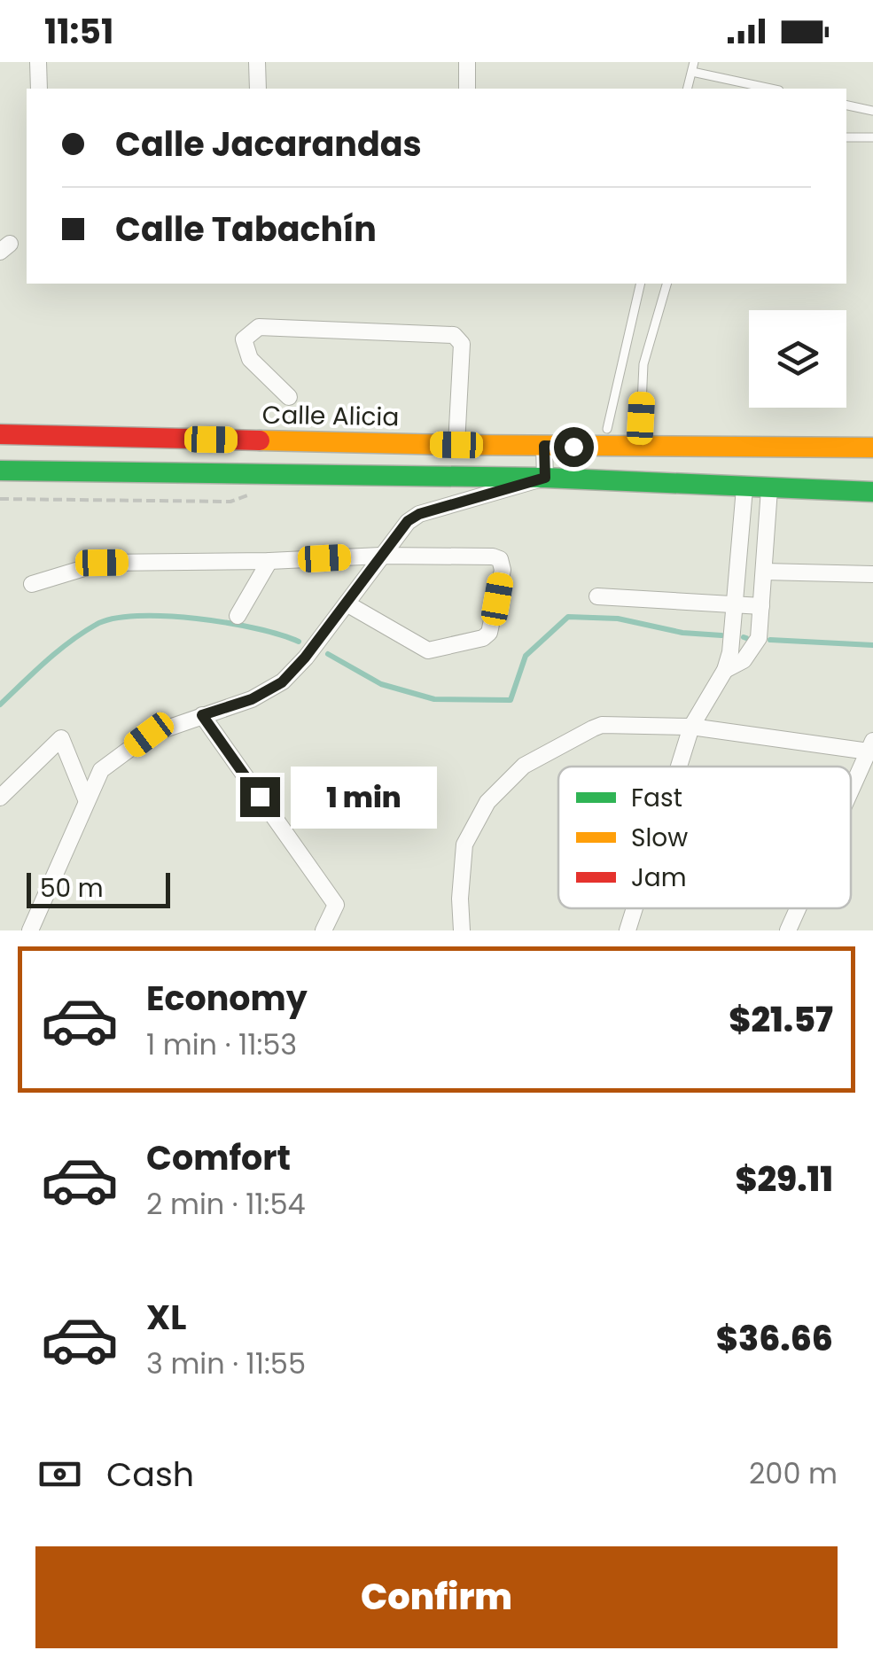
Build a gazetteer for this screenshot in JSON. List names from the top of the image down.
{
  "streets": {
    "street": ["Calle Alicia"]
  },
  "legend": ["Fast", "Slow", "Jam"],
  "scale_bar": "50 m",
  "page": {
    "status": "11:51",
    "banner": ["Calle Jacarandas", "Calle Tabachín"],
    "bubble": "1 min",
    "scale": "50 m",
    "list": [
      {
        "name": "Economy",
        "note": "1 min · 11:53",
        "value": "$21.57"
      },
      {
        "name": "Comfort",
        "note": "2 min · 11:54",
        "value": "$29.11"
      },
      {
        "name": "XL",
        "note": "3 min · 11:55",
        "value": "$36.66"
      }
    ],
    "pay": ["Cash", "200 m"],
    "buttons": "Confirm"
  }
}
